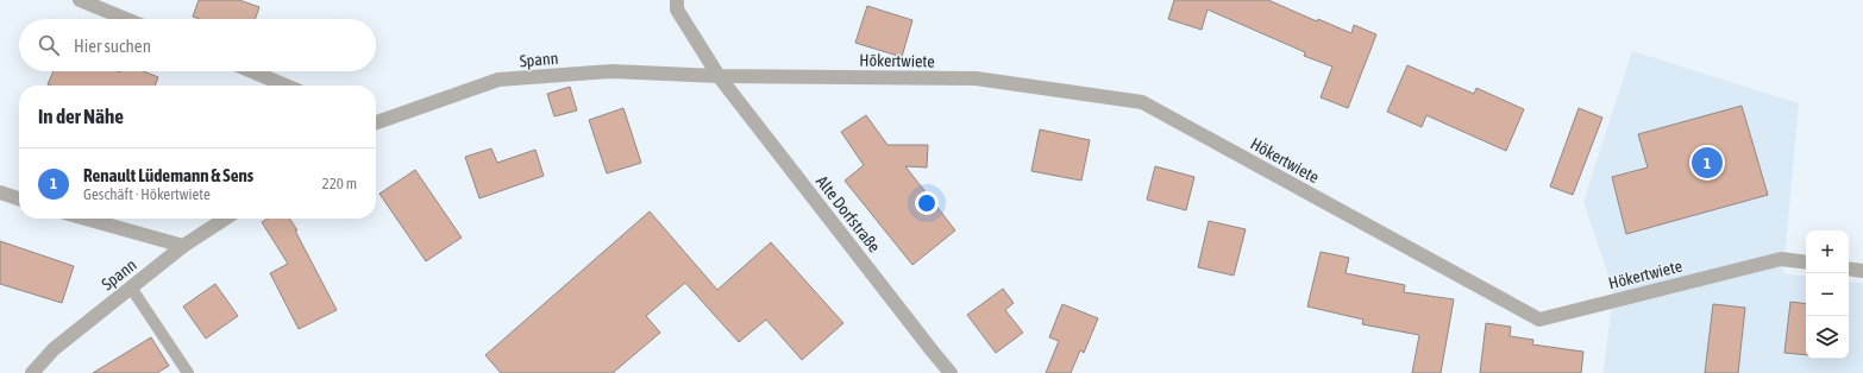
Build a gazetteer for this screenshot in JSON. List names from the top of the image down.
{
  "streets": {
    "street": ["Spann", "Hökertwiete", "Alte Dorfstraße"]
  },
  "crossings": [
    ["Spann", "Hökertwiete"],
    ["Spann", "Alte Dorfstraße"],
    ["Hökertwiete", "Alte Dorfstraße"]
  ],
  "page": {
    "search": "Hier suchen",
    "heading": "In der Nähe",
    "pins": "1",
    "list": [
      {
        "mark": "1",
        "name": "Renault Lüdemann & Sens",
        "note": "Geschäft · Hökertwiete",
        "value": "220 m"
      }
    ],
    "map_buttons": ["+", "−"]
  }
}
